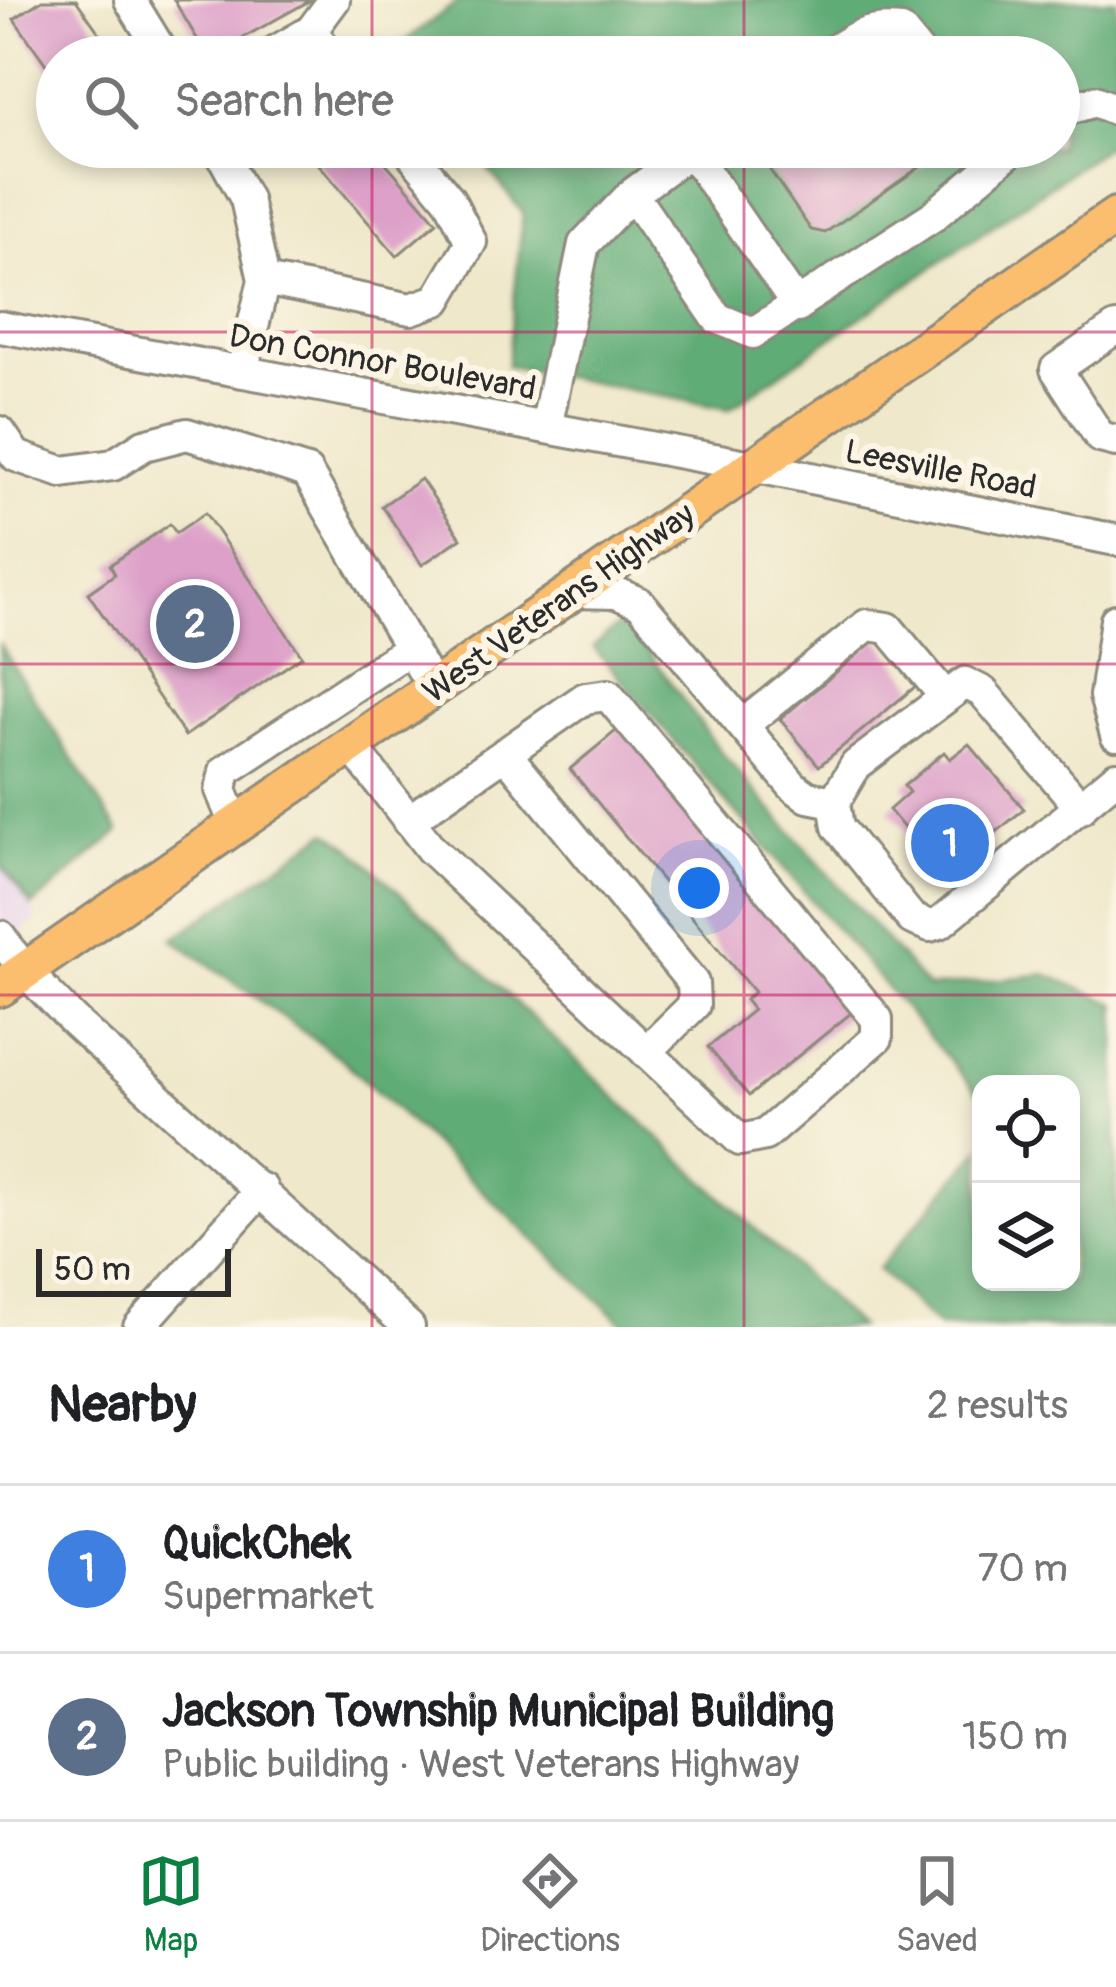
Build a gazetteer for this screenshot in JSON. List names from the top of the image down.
{
  "streets": {
    "main road": ["West Veterans Highway"],
    "street": ["Don Connor Boulevard", "Leesville Road"]
  },
  "crossings": [
    ["Don Connor Boulevard", "Leesville Road"],
    ["Don Connor Boulevard", "West Veterans Highway"],
    ["Leesville Road", "West Veterans Highway"]
  ],
  "scale_bar": "50 m",
  "page": {
    "search": "Search here",
    "pins": ["2", "1"],
    "scale": "50 m",
    "heading": ["Nearby", "2 results"],
    "list": [
      {
        "mark": "1",
        "name": "QuickChek",
        "note": "Supermarket",
        "value": "70 m"
      },
      {
        "mark": "2",
        "name": "Jackson Township Municipal Building",
        "note": "Public building · West Veterans Highway",
        "value": "150 m"
      }
    ],
    "nav": ["Map", "Directions", "Saved"]
  }
}
